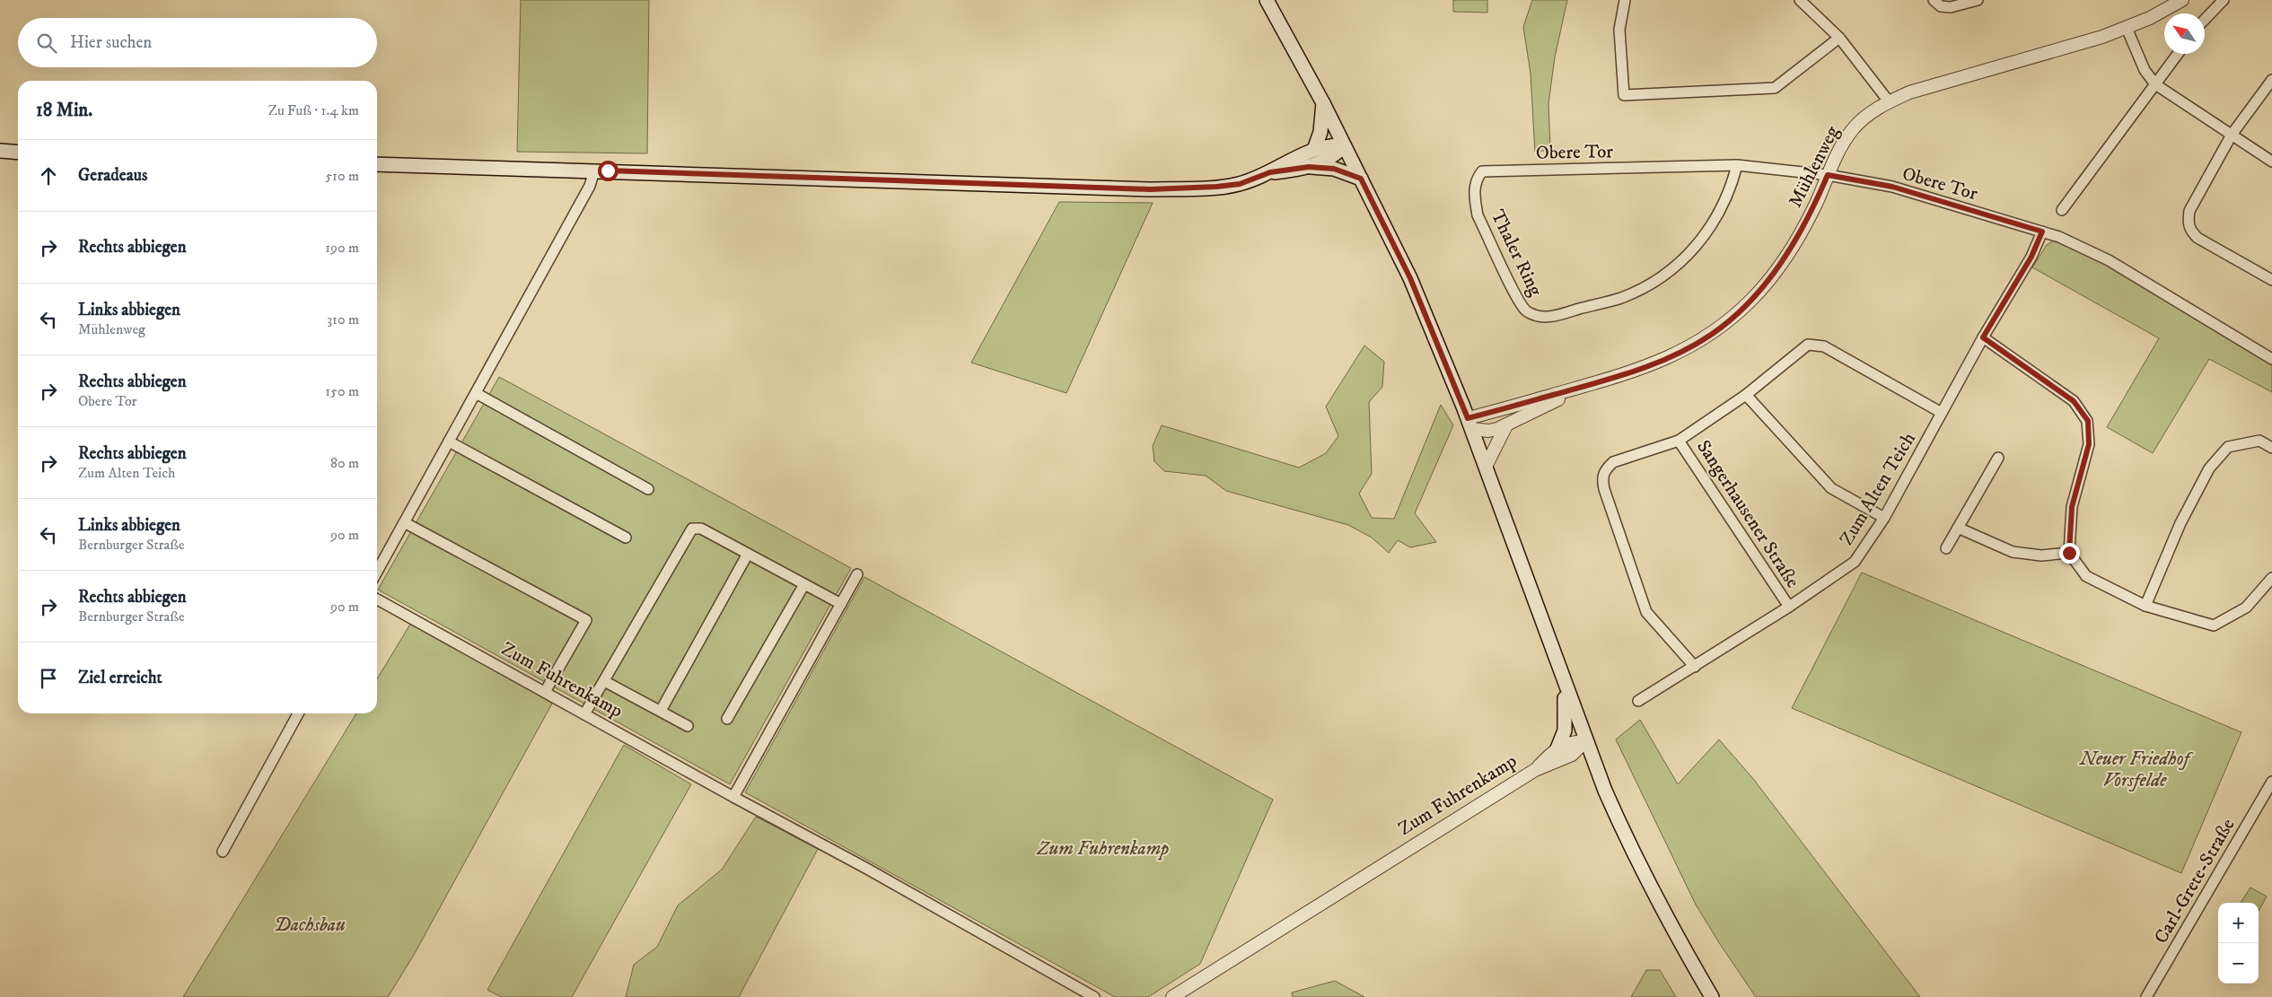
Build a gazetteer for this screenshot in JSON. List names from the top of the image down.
{
  "streets": {
    "main road": ["Zum Fuhrenkamp"],
    "street": [
      "Obere Tor",
      "Mühlenweg",
      "Thaler Ring",
      "Zum Alten Teich",
      "Sangerhausener Straße",
      "Carl-Grete-Straße"
    ]
  },
  "crossings": [
    ["Obere Tor", "Mühlenweg"],
    ["Obere Tor", "Thaler Ring"],
    ["Obere Tor", "Zum Alten Teich"],
    ["Zum Alten Teich", "Sangerhausener Straße"]
  ],
  "parks": ["Neuer Friedhof Vorsfelde", "Zum Fuhrenkamp", "Dachsbau"],
  "north": "top left",
  "page": {
    "search": "Hier suchen",
    "heading": ["18 Min.", "Zu Fuß · 1.4 km"],
    "list": [
      ["Geradeaus", "510 m"],
      ["Rechts abbiegen", "190 m"],
      ["Links abbiegen", "Mühlenweg", "310 m"],
      ["Rechts abbiegen", "Obere Tor", "150 m"],
      ["Rechts abbiegen", "Zum Alten Teich", "80 m"],
      ["Links abbiegen", "Bernburger Straße", "90 m"],
      ["Rechts abbiegen", "Bernburger Straße", "90 m"],
      "Ziel erreicht"
    ],
    "map_buttons": ["+", "−"]
  }
}
